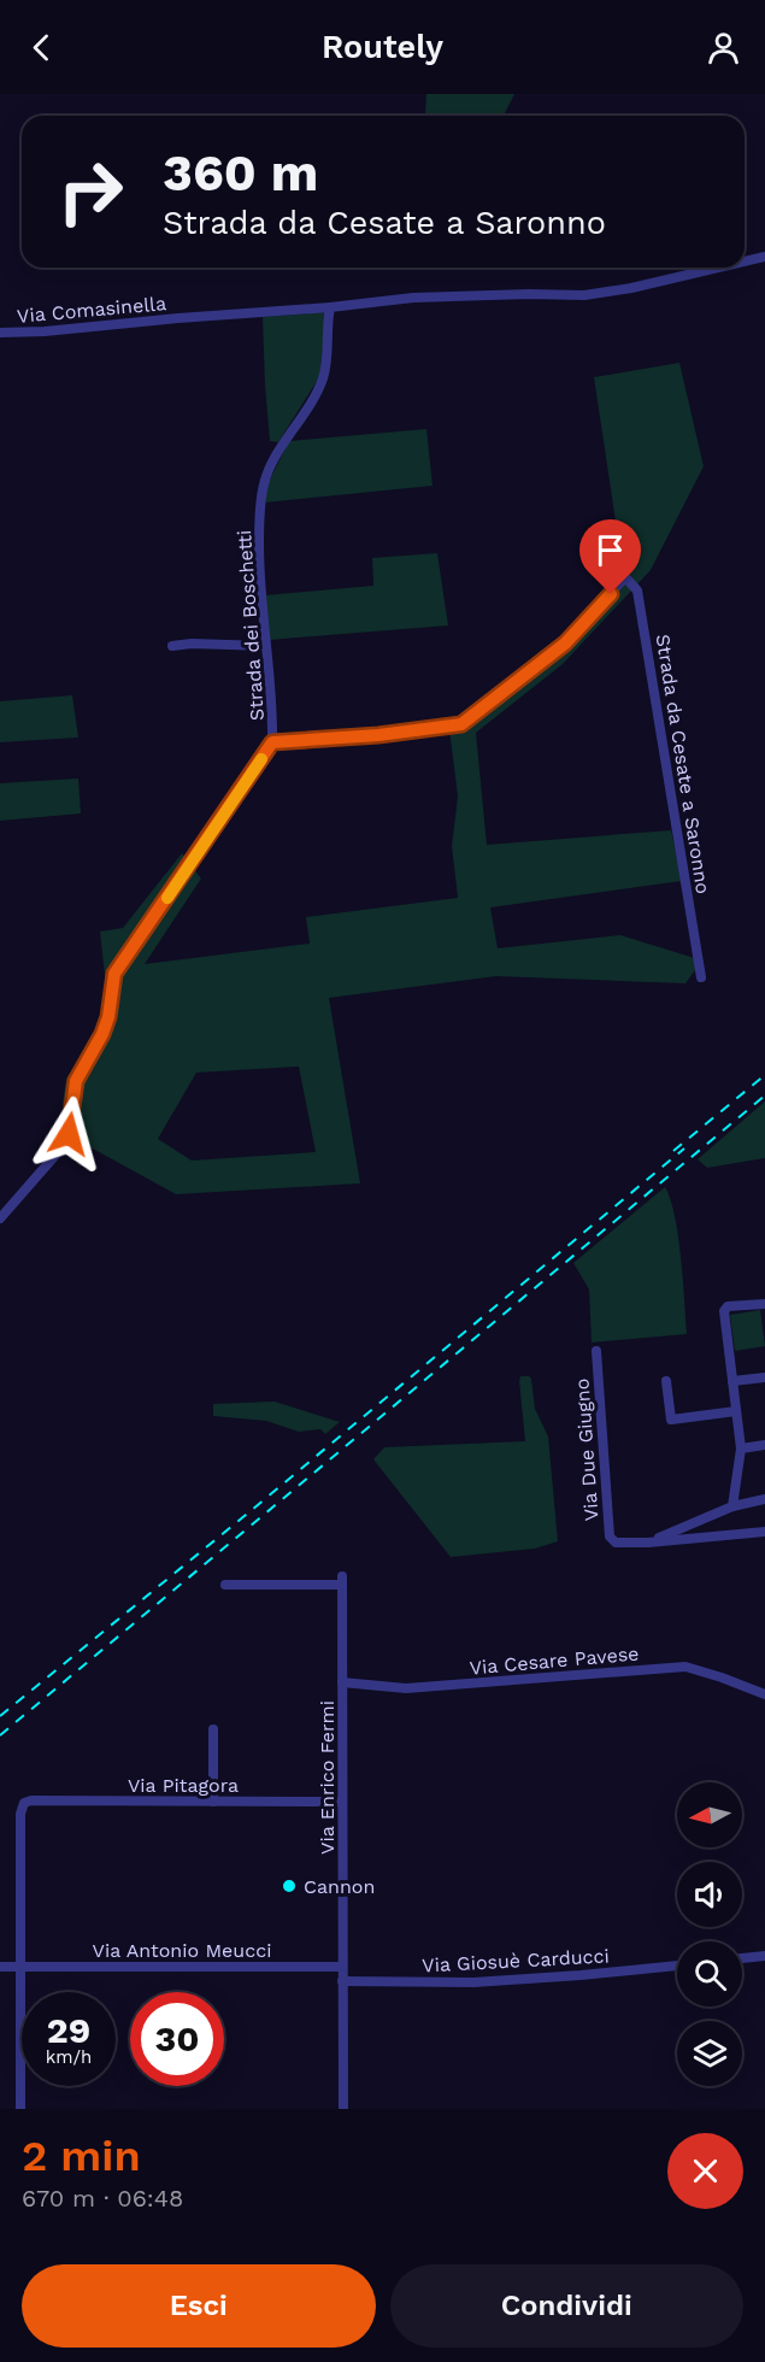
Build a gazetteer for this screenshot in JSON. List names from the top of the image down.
{
  "streets": {
    "street": [
      "Via Comasinella",
      "Strada dei Boschetti",
      "Strada da Cesate a Saronno",
      "Via Due Giugno",
      "Via Cesare Pavese",
      "Via Enrico Fermi",
      "Via Pitagora",
      "Via Antonio Meucci",
      "Via Giosuè Carducci"
    ]
  },
  "crossings": [
    ["Via Comasinella", "Strada dei Boschetti"],
    ["Strada dei Boschetti", "Strada da Cesate a Saronno"],
    ["Via Cesare Pavese", "Via Enrico Fermi"],
    ["Via Enrico Fermi", "Via Pitagora"],
    ["Via Enrico Fermi", "Via Antonio Meucci"],
    ["Via Enrico Fermi", "Via Giosuè Carducci"],
    ["Via Pitagora", "Via Antonio Meucci"]
  ],
  "places": ["Cannon"],
  "north": "left",
  "page": {
    "header": "Routely",
    "turn": ["360 m", "Strada da Cesate a Saronno"],
    "speed": "29 km/h",
    "limit": "30",
    "heading": ["2 min", "670 m · 06:48"],
    "buttons": ["Esci", "Condividi"]
  }
}
